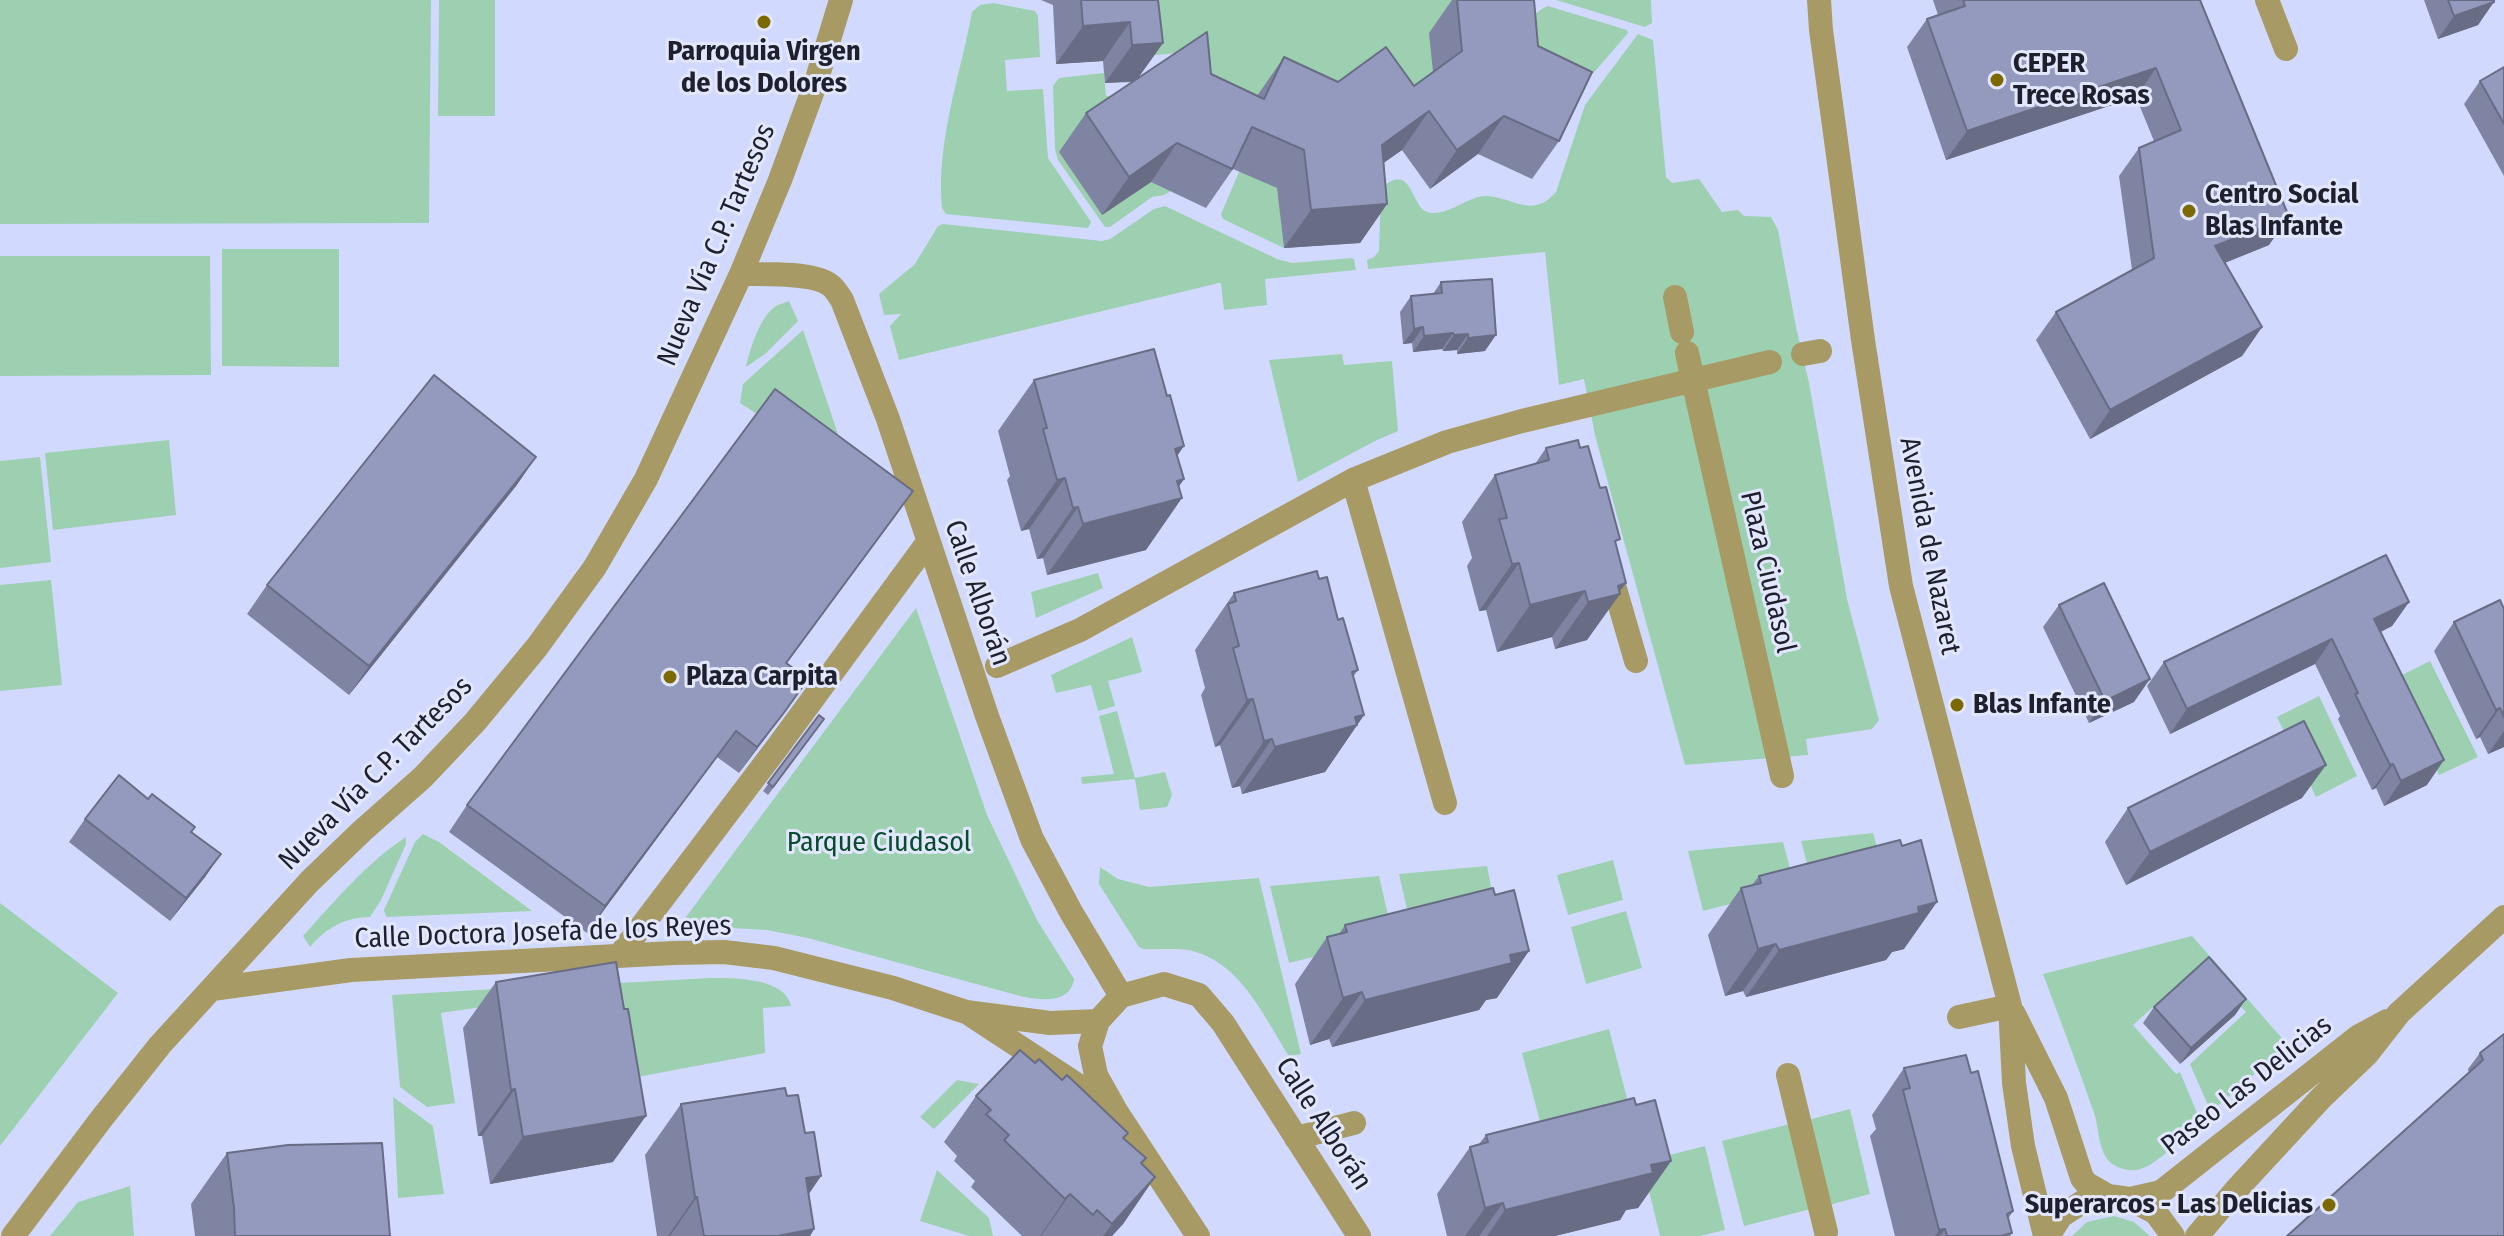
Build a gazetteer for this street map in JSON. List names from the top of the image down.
{
  "streets": {
    "street": [
      "Nueva Vía C.P. Tartesos",
      "Avenida de Nazaret",
      "Plaza Ciudasol",
      "Calle Alborán",
      "Calle Doctora Josefa de los Reyes",
      "Paseo Las Delicias"
    ]
  },
  "crossings": [
    ["Nueva Vía C.P. Tartesos", "Calle Alborán"],
    ["Nueva Vía C.P. Tartesos", "Calle Doctora Josefa de los Reyes"],
    ["Avenida de Nazaret", "Paseo Las Delicias"]
  ],
  "parks": ["Parque Ciudasol"],
  "places": [
    "Parroquia Virgen de los Dolores",
    "CEPER Trece Rosas",
    "Centro Social Blas Infante",
    "Plaza Carpita",
    "Blas Infante",
    "Superarcos - Las Delicias"
  ]
}
